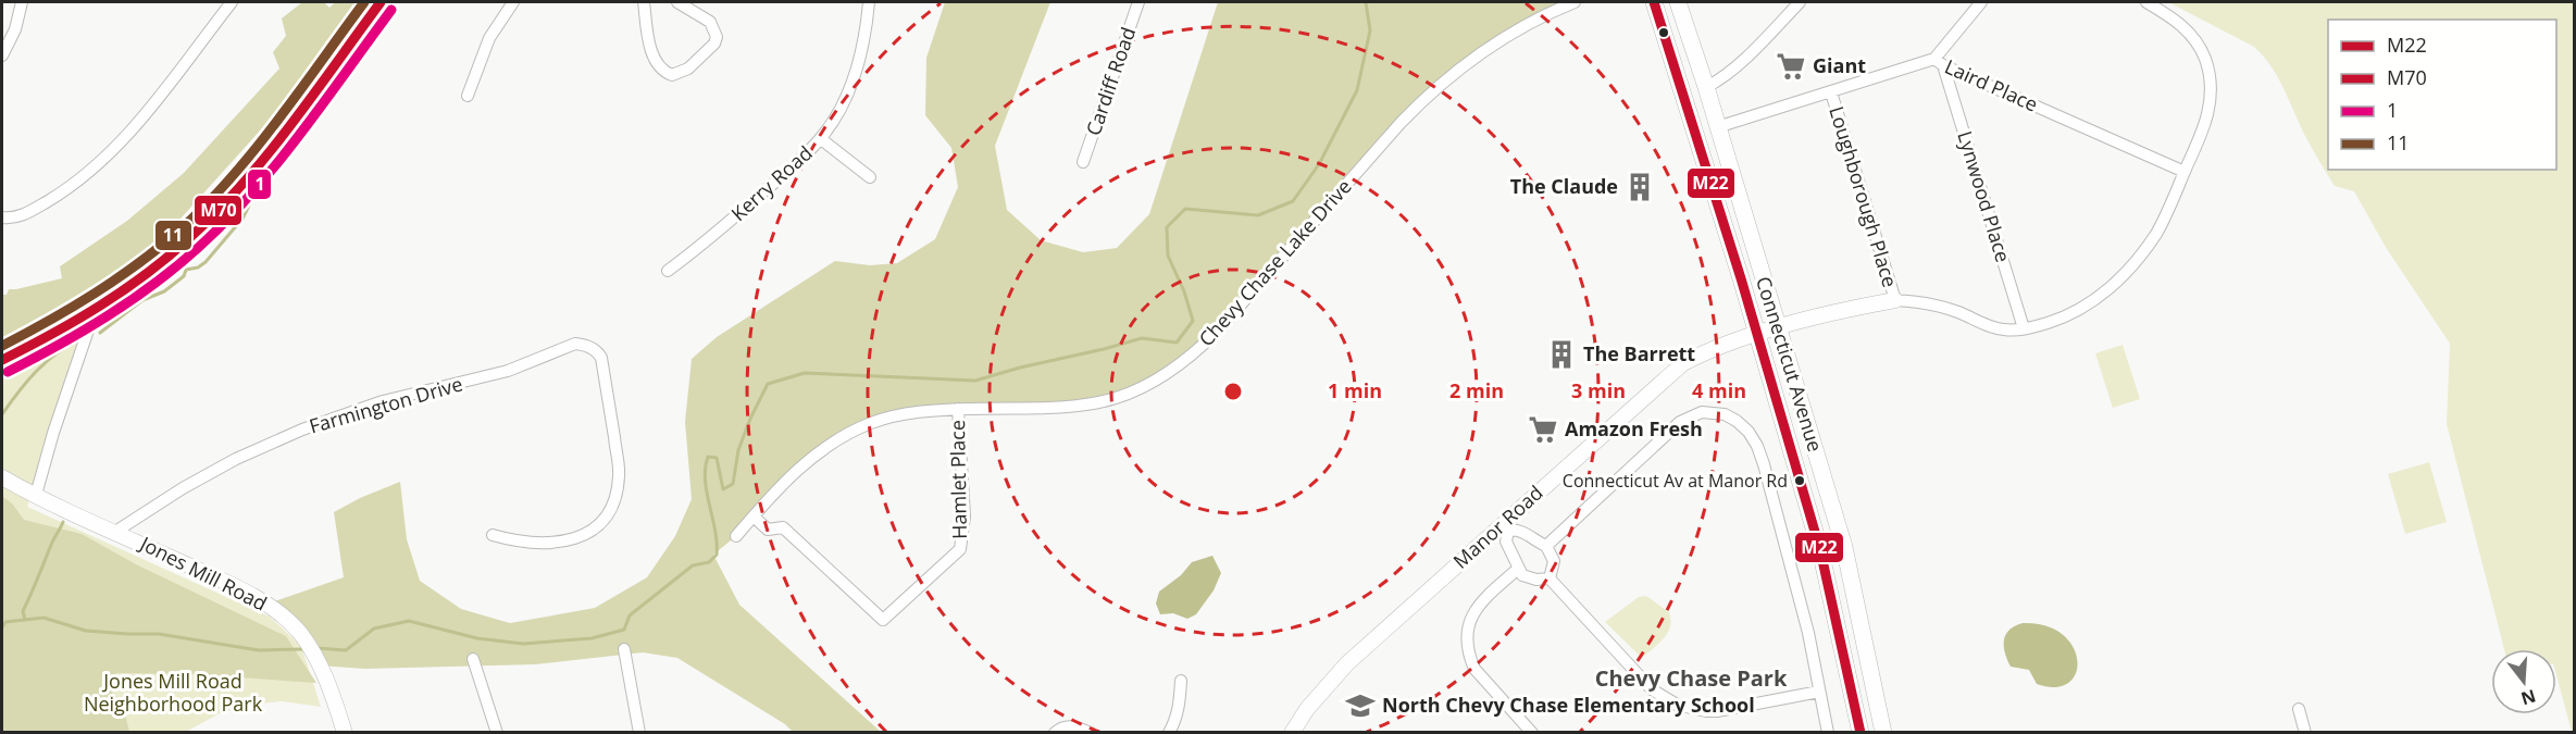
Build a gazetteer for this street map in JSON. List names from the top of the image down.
{
  "streets": {
    "main road": ["Connecticut Avenue"],
    "street": [
      "Cardiff Road",
      "Laird Place",
      "Kerry Road",
      "Loughborough Place",
      "Lynwood Place",
      "Chevy Chase Lake Drive",
      "Farmington Drive",
      "Hamlet Place",
      "Manor Road",
      "Jones Mill Road"
    ]
  },
  "crossings": [
    ["Laird Place", "Loughborough Place"],
    ["Laird Place", "Lynwood Place"],
    ["Laird Place", "Connecticut Avenue"],
    ["Laird Place", "Manor Road"],
    ["Loughborough Place", "Manor Road"],
    ["Lynwood Place", "Manor Road"],
    ["Chevy Chase Lake Drive", "Hamlet Place"],
    ["Connecticut Avenue", "Manor Road"],
    ["Farmington Drive", "Jones Mill Road"]
  ],
  "districts": ["Chevy Chase Park"],
  "parks": ["Jones Mill Road Neighborhood Park"],
  "places": {
    "supermarket": ["Giant", "Amazon Fresh"],
    "building": ["The Claude", "The Barrett"],
    "other": ["Connecticut Av at Manor Rd"],
    "school or university": ["North Chevy Chase Elementary School"]
  },
  "lines": [
    "transit line M22",
    "transit line M70",
    "transit line 11",
    "transit line 1"
  ],
  "legend": [
    "M22",
    "M70",
    "1",
    "11"
  ],
  "north": "bottom",
  "rings": [
    "1 min",
    "2 min",
    "3 min",
    "4 min"
  ]
}
